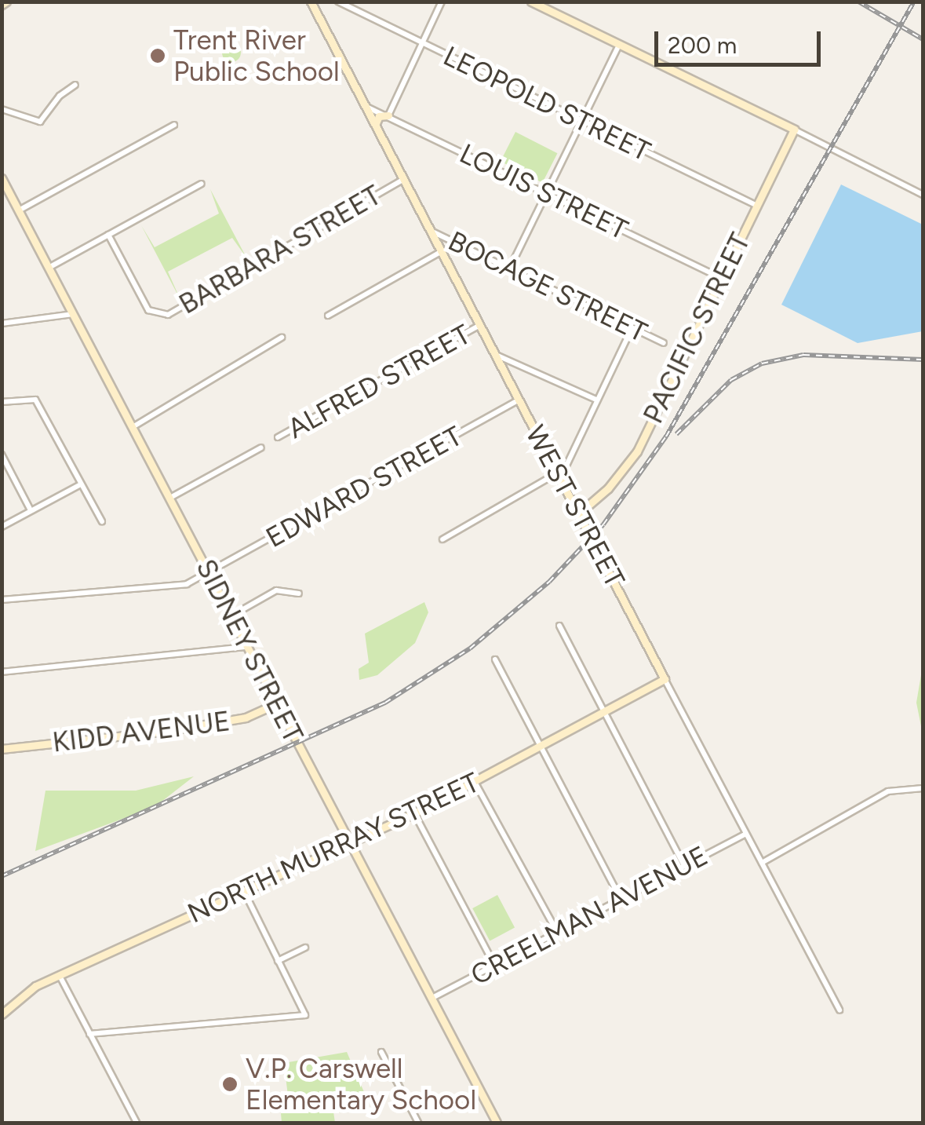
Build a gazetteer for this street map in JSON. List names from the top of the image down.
{
  "streets": {
    "street": [
      "LEOPOLD STREET",
      "LOUIS STREET",
      "BARBARA STREET",
      "BOCAGE STREET",
      "PACIFIC STREET",
      "ALFRED STREET",
      "EDWARD STREET",
      "WEST STREET",
      "SIDNEY STREET",
      "KIDD AVENUE",
      "NORTH MURRAY STREET",
      "CREELMAN AVENUE"
    ]
  },
  "crossings": [
    ["LEOPOLD STREET", "PACIFIC STREET"],
    ["LOUIS STREET", "PACIFIC STREET"],
    ["LOUIS STREET", "WEST STREET"],
    ["BARBARA STREET", "WEST STREET"],
    ["BOCAGE STREET", "WEST STREET"],
    ["PACIFIC STREET", "WEST STREET"],
    ["ALFRED STREET", "WEST STREET"],
    ["EDWARD STREET", "WEST STREET"],
    ["EDWARD STREET", "SIDNEY STREET"],
    ["WEST STREET", "NORTH MURRAY STREET"],
    ["WEST STREET", "CREELMAN AVENUE"],
    ["SIDNEY STREET", "KIDD AVENUE"],
    ["SIDNEY STREET", "NORTH MURRAY STREET"],
    ["SIDNEY STREET", "CREELMAN AVENUE"]
  ],
  "places": ["Trent River Public School", "V.P. Carswell Elementary School"],
  "scale_bar": "200 m"
}
